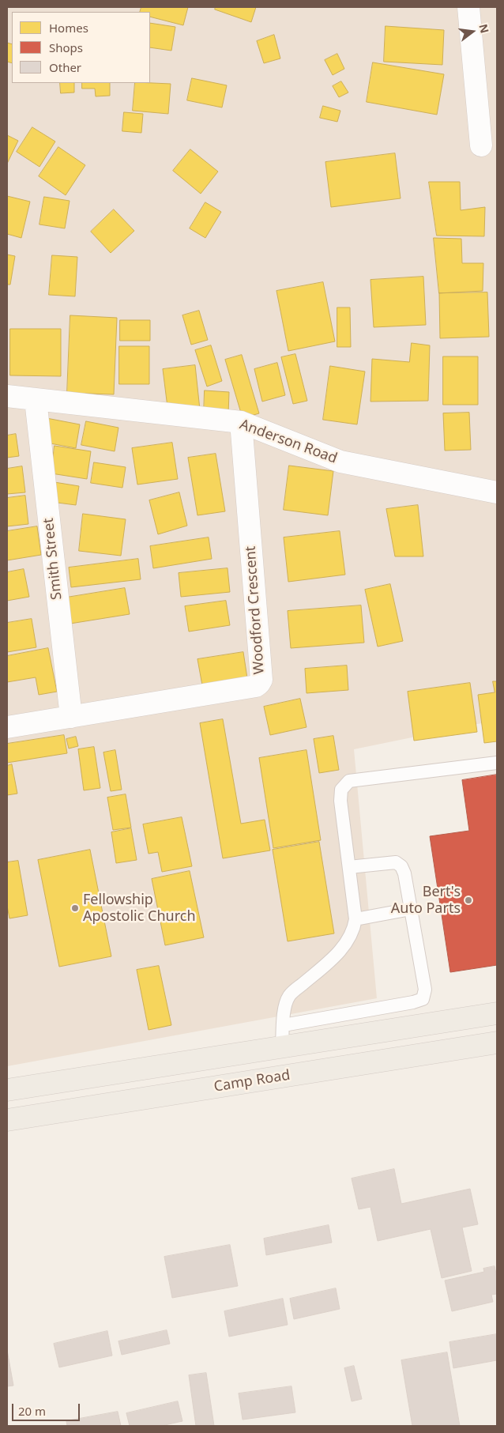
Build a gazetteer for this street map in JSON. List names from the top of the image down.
{
  "streets": {
    "main road": ["Camp Road"],
    "street": ["Anderson Road", "Smith Street", "Woodford Crescent"]
  },
  "crossings": [
    ["Anderson Road", "Smith Street"],
    ["Anderson Road", "Woodford Crescent"],
    ["Smith Street", "Woodford Crescent"]
  ],
  "places": ["Bert's Auto Parts", "Fellowship Apostolic Church"],
  "legend": ["Homes", "Shops", "Other"],
  "scale_bar": "20 m",
  "north": "right"
}
